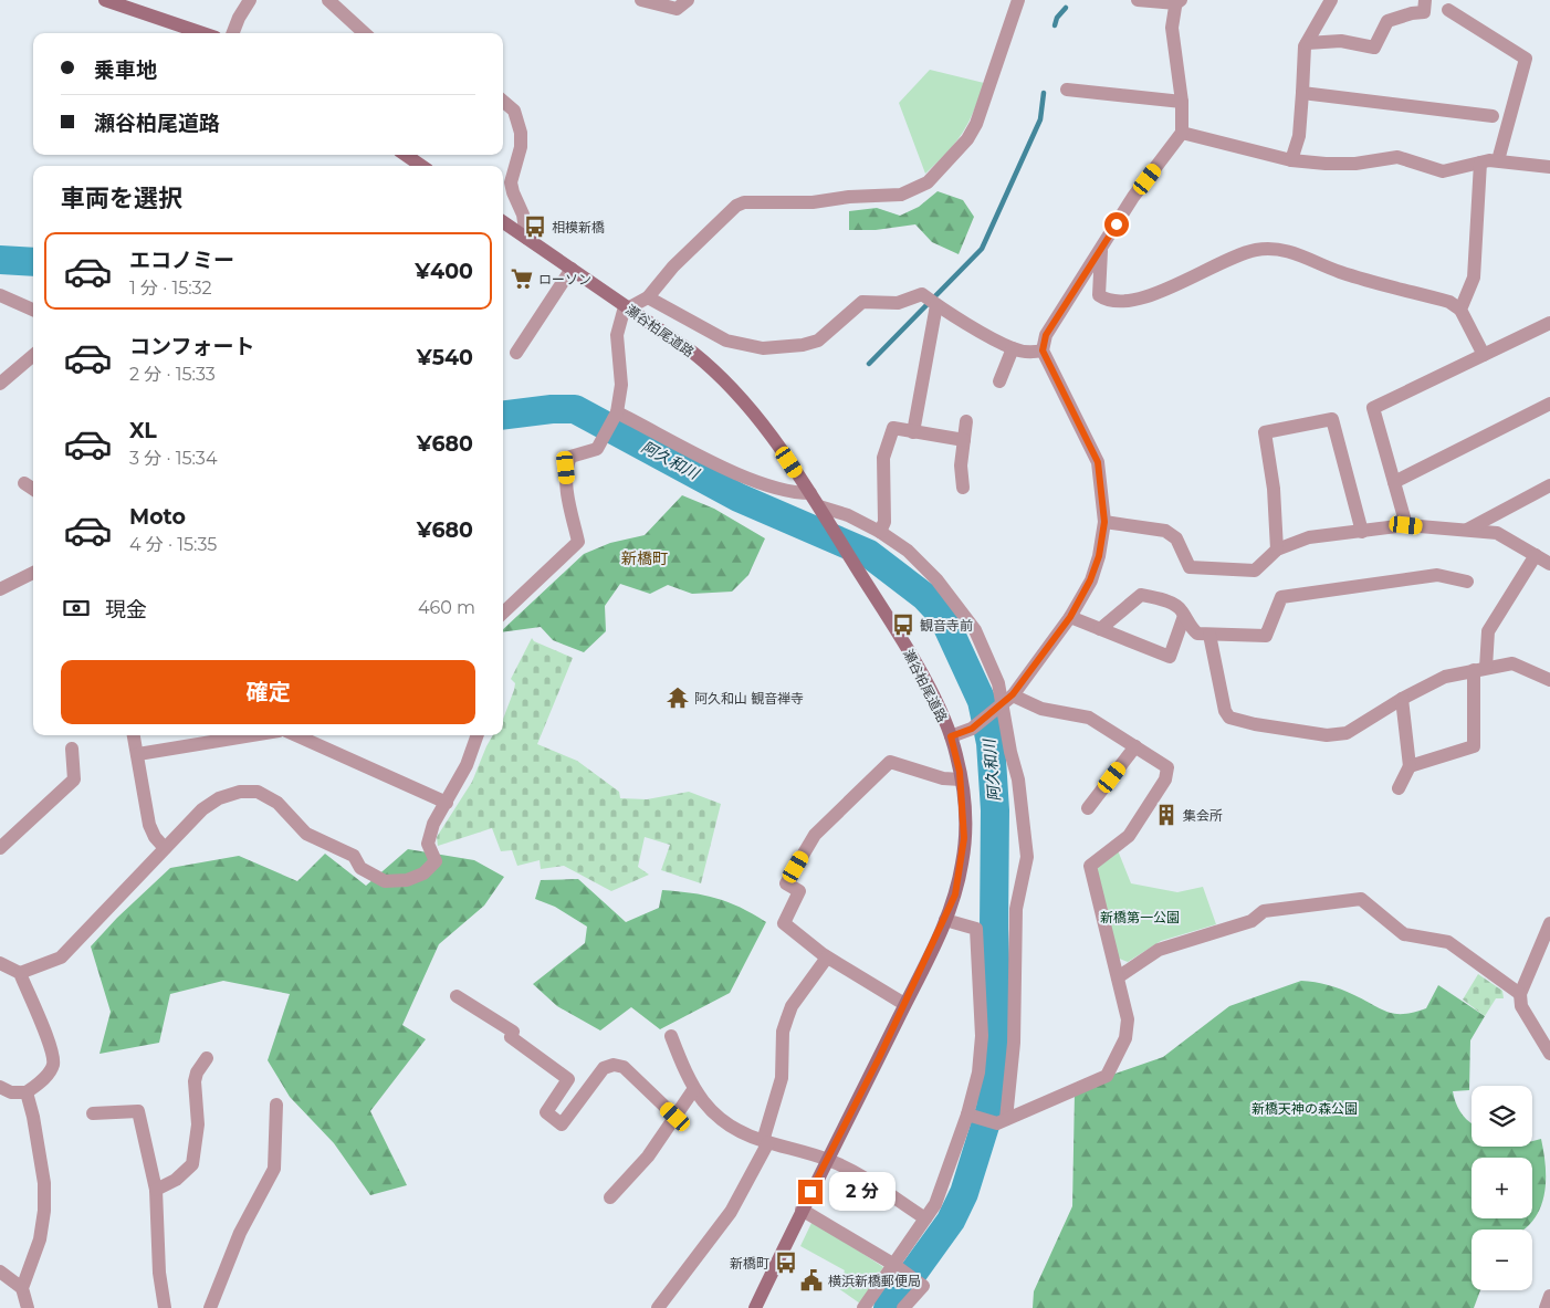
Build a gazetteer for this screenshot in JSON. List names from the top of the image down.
{
  "streets": {
    "main road": ["瀬谷柏尾道路"]
  },
  "districts": ["新橋町"],
  "water": ["阿久和川"],
  "parks": ["新橋第一公園", "新橋天神の森公園"],
  "places": {
    "bus stop": ["相模新橋", "観音寺前", "新橋町"],
    "supermarket": ["ローソン"],
    "temple": ["阿久和山 観音禅寺"],
    "building": ["集会所"],
    "public building": ["横浜新橋郵便局"]
  },
  "page": {
    "banner": ["乗車地", "瀬谷柏尾道路"],
    "heading": "車両を選択",
    "list": [
      {
        "name": "エコノミー",
        "note": "1 分 · 15:32",
        "value": "¥400"
      },
      {
        "name": "コンフォート",
        "note": "2 分 · 15:33",
        "value": "¥540"
      },
      {
        "name": "XL",
        "note": "3 分 · 15:34",
        "value": "¥680"
      },
      {
        "name": "Moto",
        "note": "4 分 · 15:35",
        "value": "¥680"
      }
    ],
    "pay": ["現金", "460 m"],
    "buttons": "確定",
    "map_buttons": ["+", "−"],
    "bubble": "2 分"
  }
}
